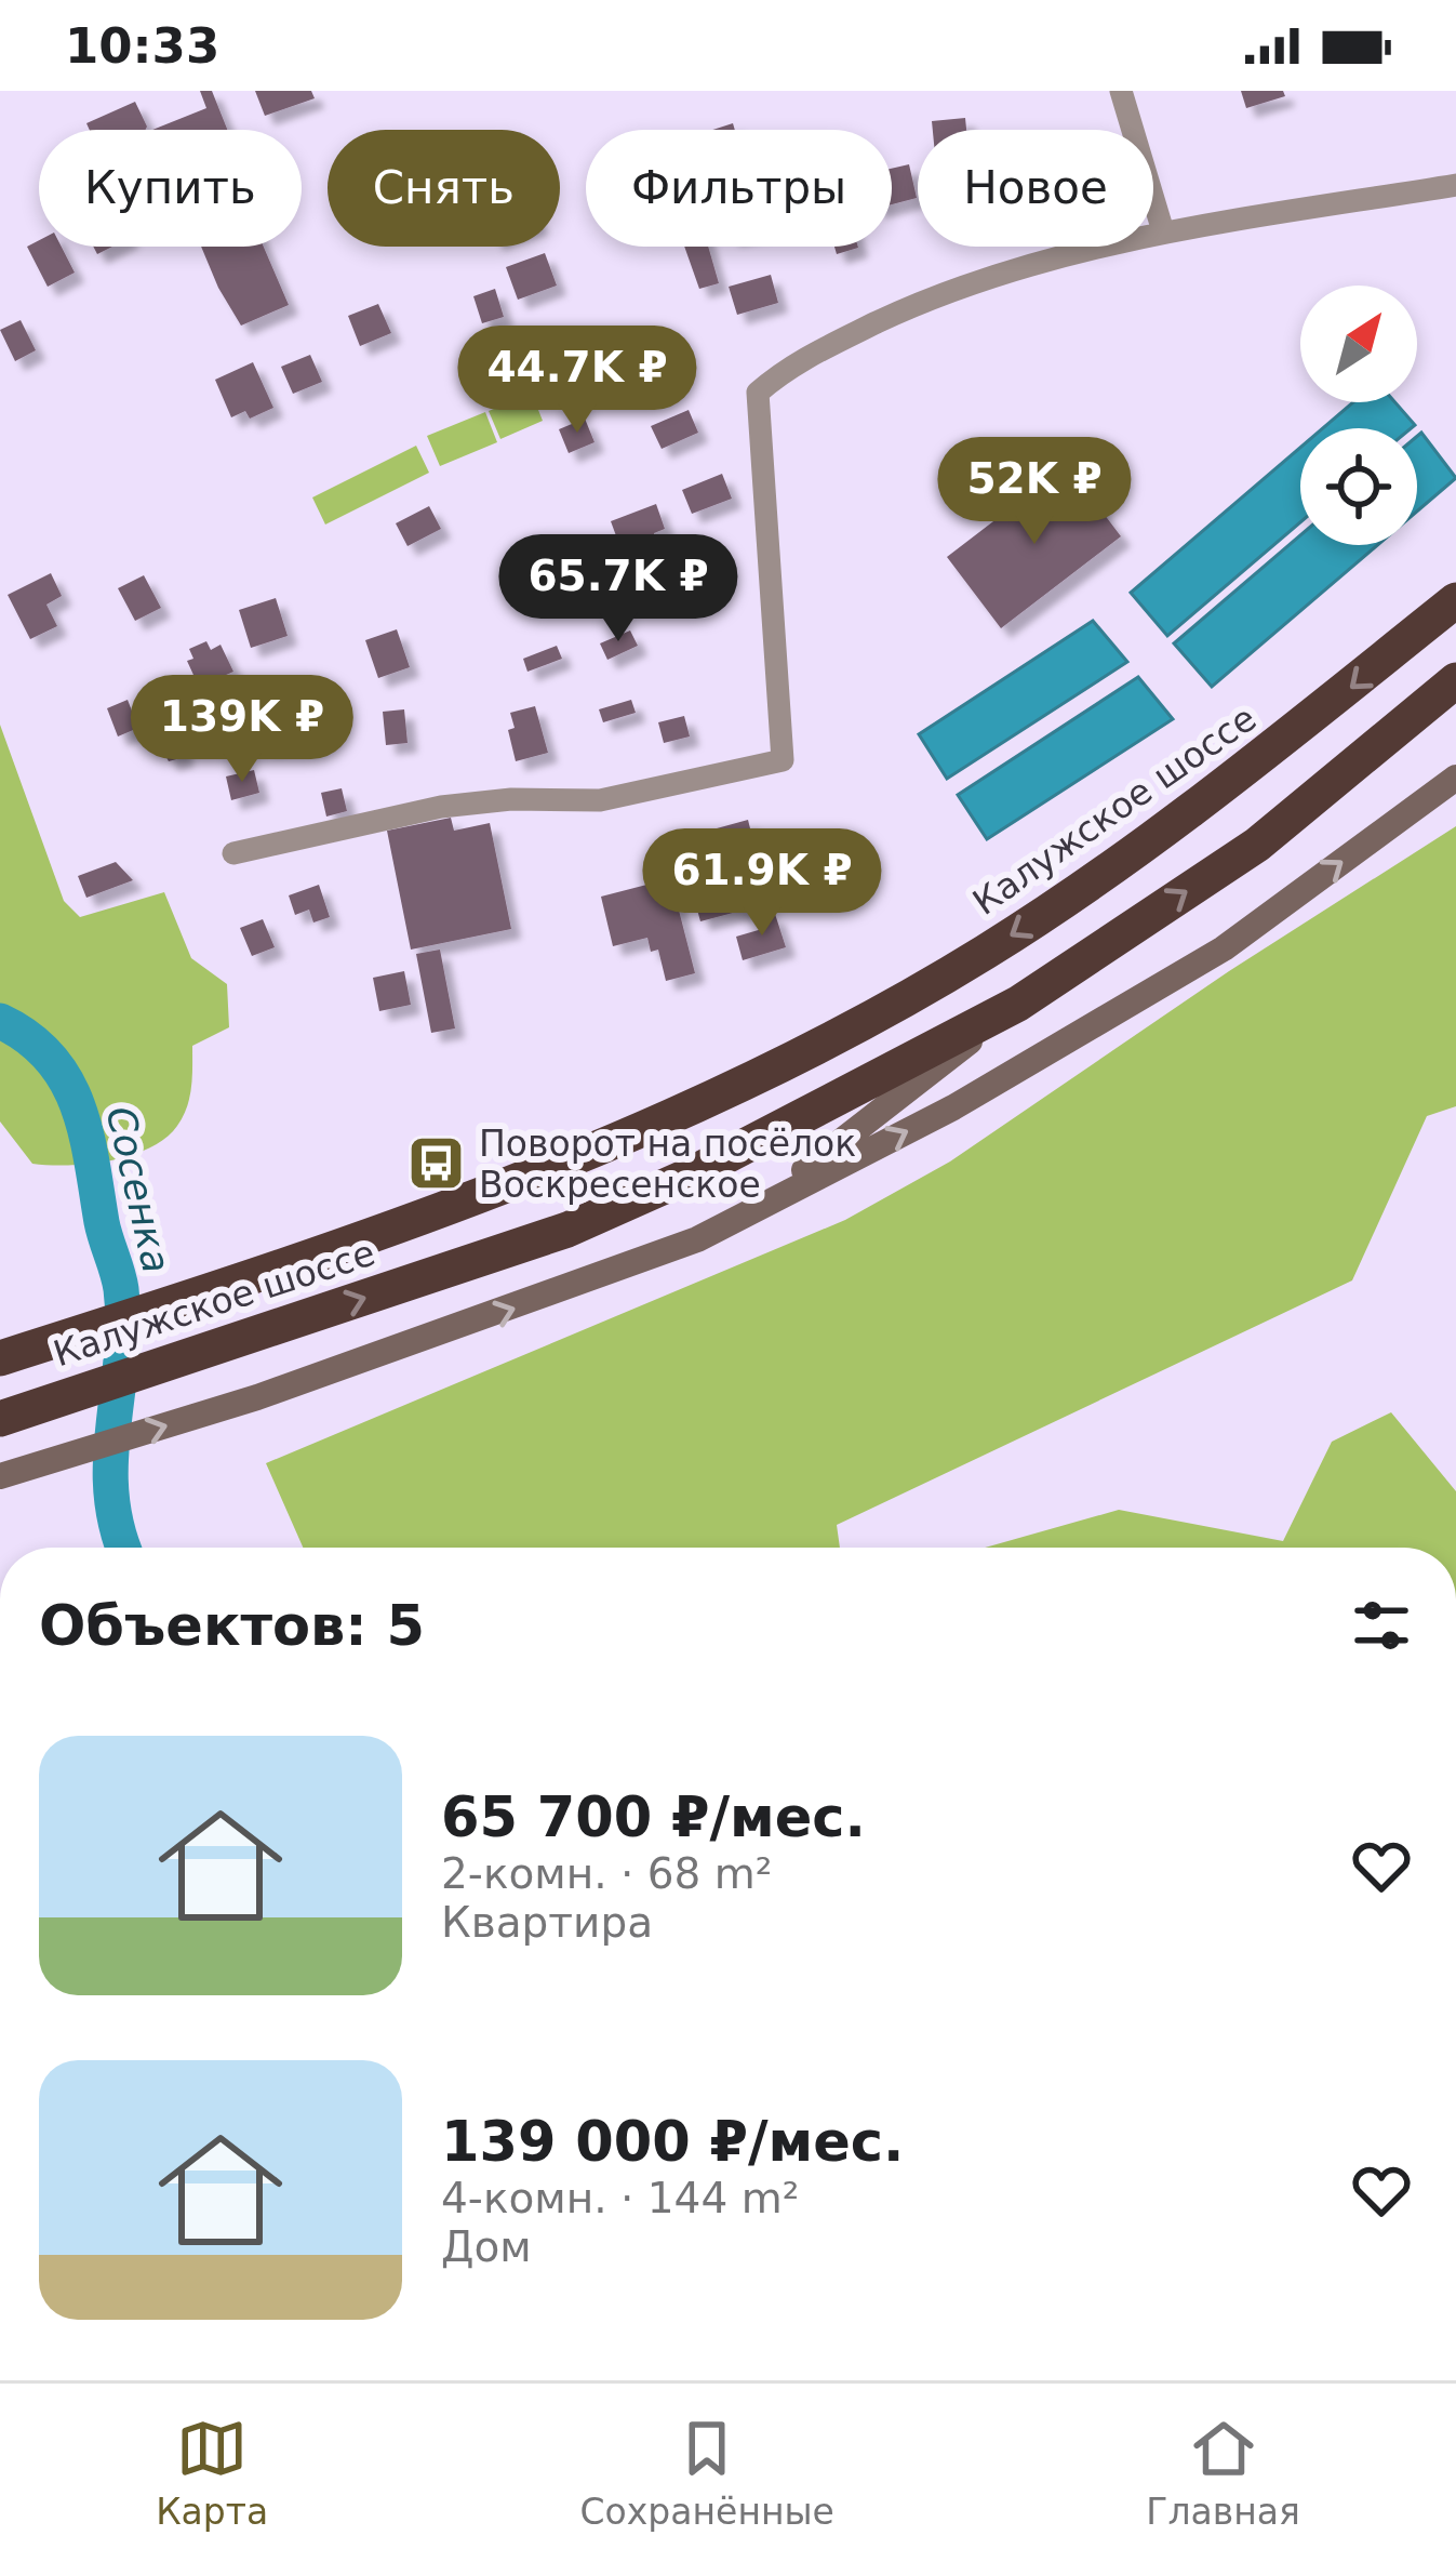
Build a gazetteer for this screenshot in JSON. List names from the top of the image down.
{
  "streets": {
    "highway": ["Калужское шоссе"]
  },
  "water": ["Сосенка"],
  "places": {
    "bus stop": ["Поворот на посёлок Воскресенское"]
  },
  "north": "top right",
  "page": {
    "status": "10:33",
    "chip": [
      "Купить",
      "Снять",
      "Фильтры",
      "Новое"
    ],
    "price": [
      "44.7K ₽",
      "52K ₽",
      "65.7K ₽",
      "139K ₽",
      "61.9K ₽"
    ],
    "heading": "Объектов: 5",
    "list": [
      {
        "name": "65 700 ₽/мес.",
        "note": "2-комн. · 68 m² · Квартира"
      },
      {
        "name": "139 000 ₽/мес.",
        "note": "4-комн. · 144 m² · Дом"
      }
    ],
    "tabs": ["Карта", "Сохранённые", "Главная"]
  }
}
